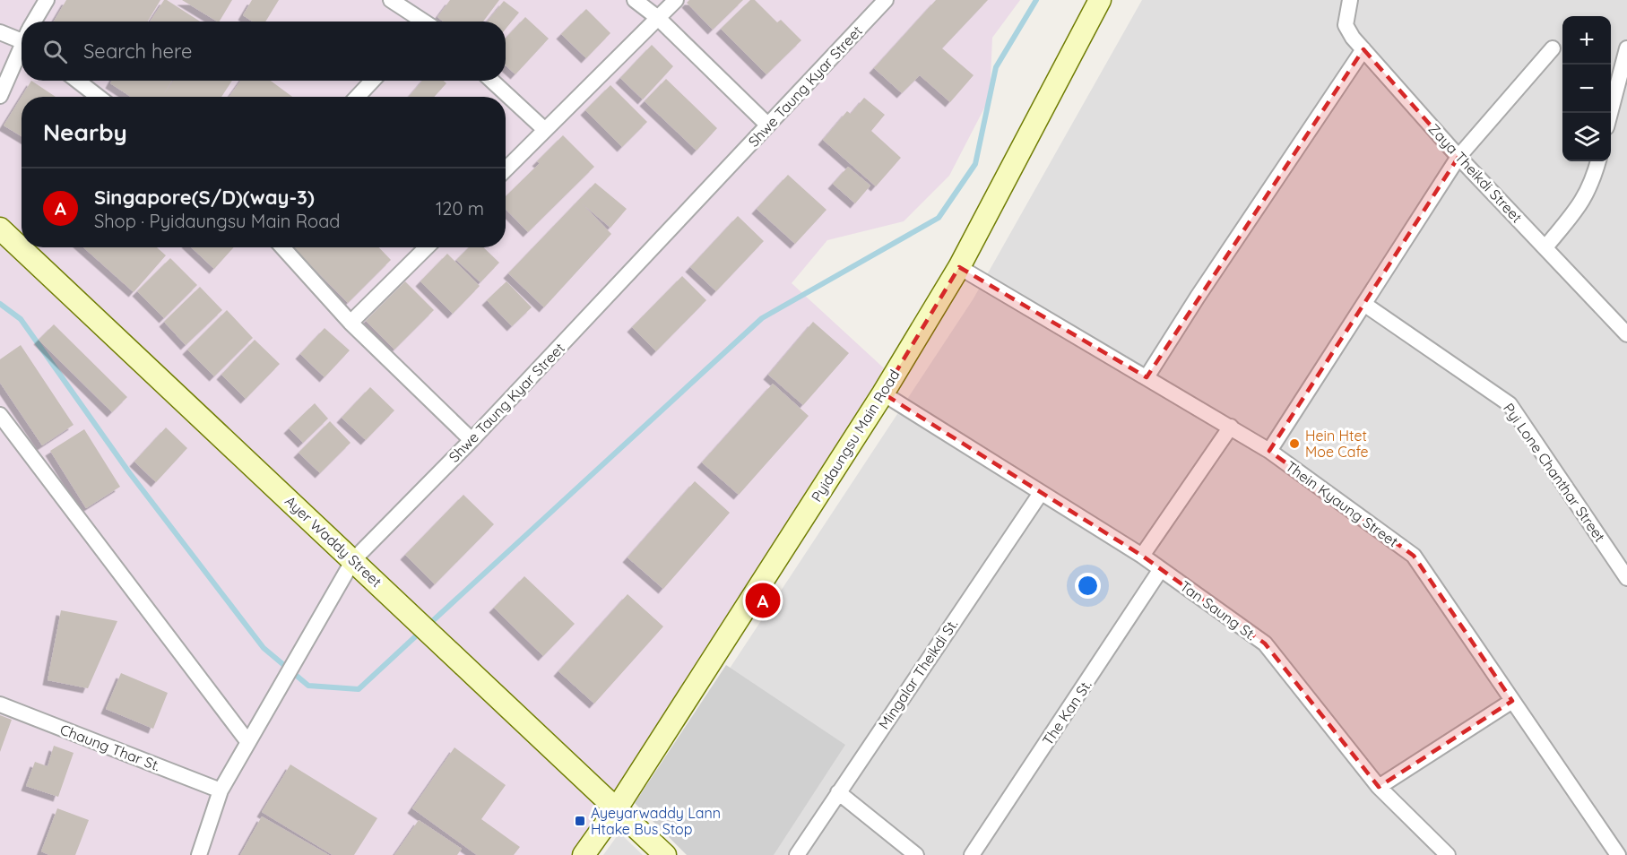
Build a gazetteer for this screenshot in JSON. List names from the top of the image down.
{
  "streets": {
    "main road": ["Pyidaungsu Main Road", "Ayer Waddy Street"],
    "street": [
      "Shwe Taung Kyar Street",
      "Zaya Theikdi Street",
      "Pyi Lone Chanthar Street",
      "Thein Kyaung Street",
      "Tan Saung St.",
      "Mingalar Theikdi St.",
      "The Kan St.",
      "Chaung Thar St."
    ]
  },
  "crossings": [
    ["Shwe Taung Kyar Street", "Ayer Waddy Street"],
    ["Shwe Taung Kyar Street", "Chaung Thar St."],
    ["Pyidaungsu Main Road", "Thein Kyaung Street"],
    ["Pyidaungsu Main Road", "Ayer Waddy Street"],
    ["Pyidaungsu Main Road", "Tan Saung St."],
    ["Tan Saung St.", "Mingalar Theikdi St."],
    ["Tan Saung St.", "The Kan St."]
  ],
  "places": {
    "other": ["Hein Htet Moe Cafe"],
    "transit": ["Ayeyarwaddy Lann Htake Bus Stop"]
  },
  "page": {
    "map_buttons": ["+", "−"],
    "search": "Search here",
    "heading": "Nearby",
    "list": [
      {
        "mark": "A",
        "name": "Singapore(S/D)(way-3)",
        "note": "Shop · Pyidaungsu Main Road",
        "value": "120 m"
      }
    ],
    "pins": "A"
  }
}
